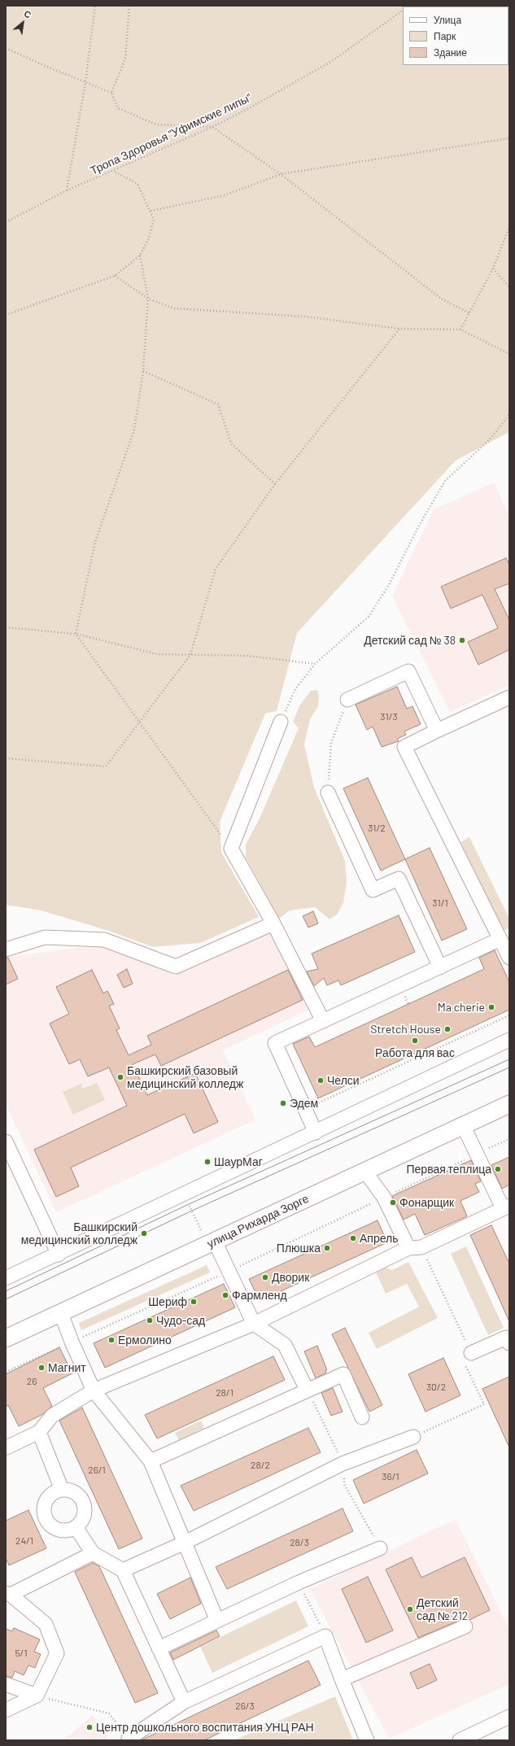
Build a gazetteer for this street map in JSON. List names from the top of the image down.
{
  "streets": {
    "main road": ["улица Рихарда Зорге"],
    "path": ["Тропа Здоровья \"Уфимские липы\""]
  },
  "places": [
    "Детский сад № 38",
    "Ma cherie",
    "Stretch House",
    "Работа для вас",
    "Башкирский базовый медицинский колледж",
    "Челси",
    "Эдем",
    "ШаурМаг",
    "Первая теплица",
    "Фонарщик",
    "Башкирский медицинский колледж",
    "Апрель",
    "Плюшка",
    "Дворик",
    "Фармленд",
    "Шериф",
    "Чудо-сад",
    "Ермолино",
    "Магнит",
    "Детский сад № 212",
    "Центр дошкольного воспитания УНЦ РАН"
  ],
  "house_numbers": [
    "31/3",
    "31/2",
    "31/1",
    "26",
    "30/2",
    "28/1",
    "28/2",
    "26/1",
    "36/1",
    "24/1",
    "28/3",
    "5/1",
    "26/3"
  ],
  "legend": ["Улица", "Парк", "Здание"],
  "north": "top right"
}
